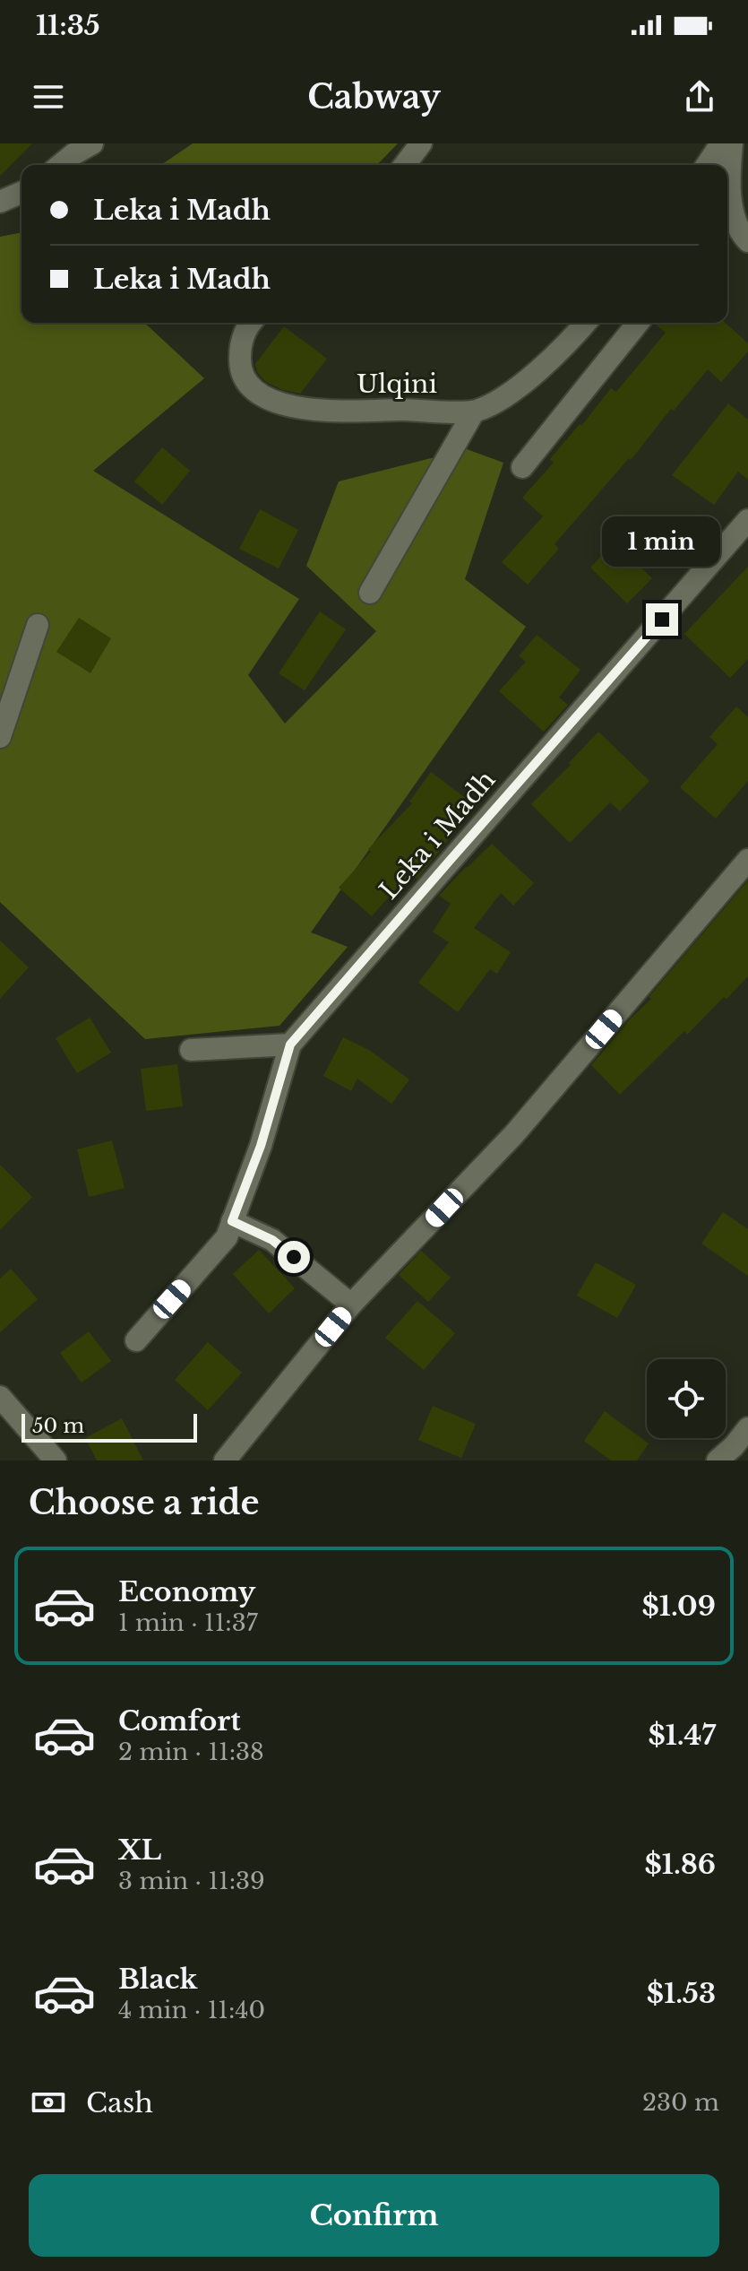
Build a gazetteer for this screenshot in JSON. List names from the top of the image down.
{
  "streets": {
    "street": ["Ulqini", "Leka i Madh"]
  },
  "scale_bar": "50 m",
  "page": {
    "status": "11:35",
    "header": "Cabway",
    "banner": ["Leka i Madh", "Leka i Madh"],
    "bubble": "1 min",
    "scale": "50 m",
    "heading": "Choose a ride",
    "list": [
      {
        "name": "Economy",
        "note": "1 min · 11:37",
        "value": "$1.09"
      },
      {
        "name": "Comfort",
        "note": "2 min · 11:38",
        "value": "$1.47"
      },
      {
        "name": "XL",
        "note": "3 min · 11:39",
        "value": "$1.86"
      },
      {
        "name": "Black",
        "note": "4 min · 11:40",
        "value": "$1.53"
      }
    ],
    "pay": ["Cash", "230 m"],
    "buttons": "Confirm"
  }
}
